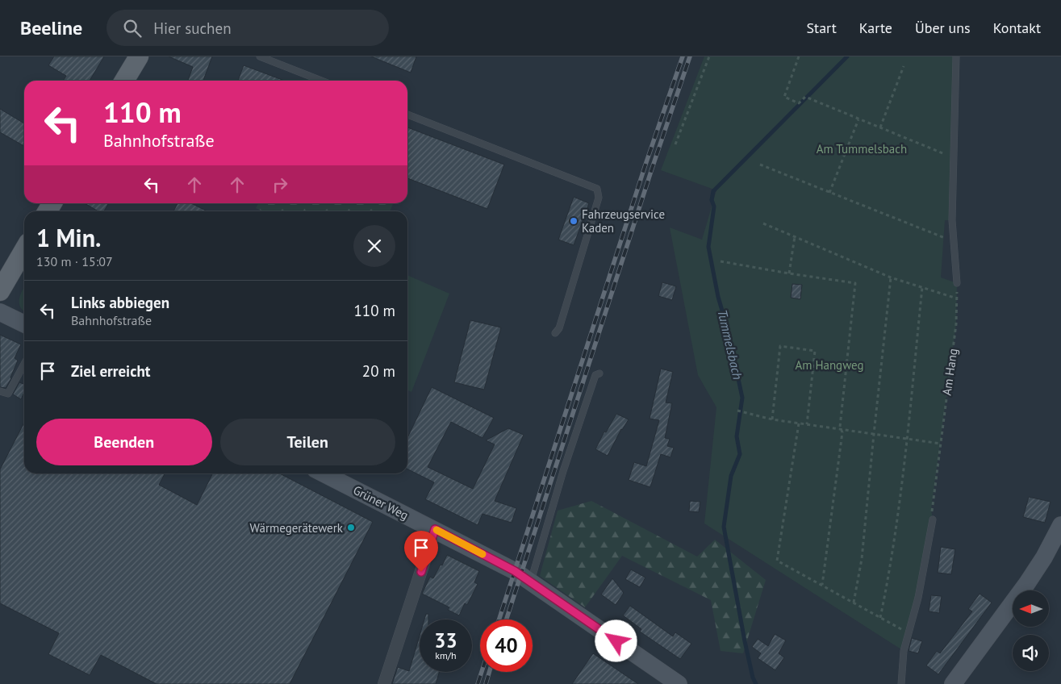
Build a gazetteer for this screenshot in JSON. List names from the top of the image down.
{
  "streets": {
    "street": ["Grüner Weg"],
    "path": ["Am Hang"]
  },
  "water": ["Tummelsbach"],
  "parks": ["Am Tummelsbach", "Am Hangweg"],
  "places": ["Fahrzeugservice Kaden", "Wärmegerätewerk"],
  "north": "left",
  "page": {
    "header": "Beeline",
    "search": "Hier suchen",
    "nav": [
      "Start",
      "Karte",
      "Über uns",
      "Kontakt"
    ],
    "turn": ["110 m", "Bahnhofstraße"],
    "heading": ["1 Min.", "130 m · 15:07"],
    "list": [
      {
        "name": "Links abbiegen",
        "note": "Bahnhofstraße",
        "value": "110 m"
      },
      {
        "name": "Ziel erreicht",
        "value": "20 m"
      }
    ],
    "buttons": ["Beenden", "Teilen"],
    "speed": "33 km/h",
    "limit": "40"
  }
}
